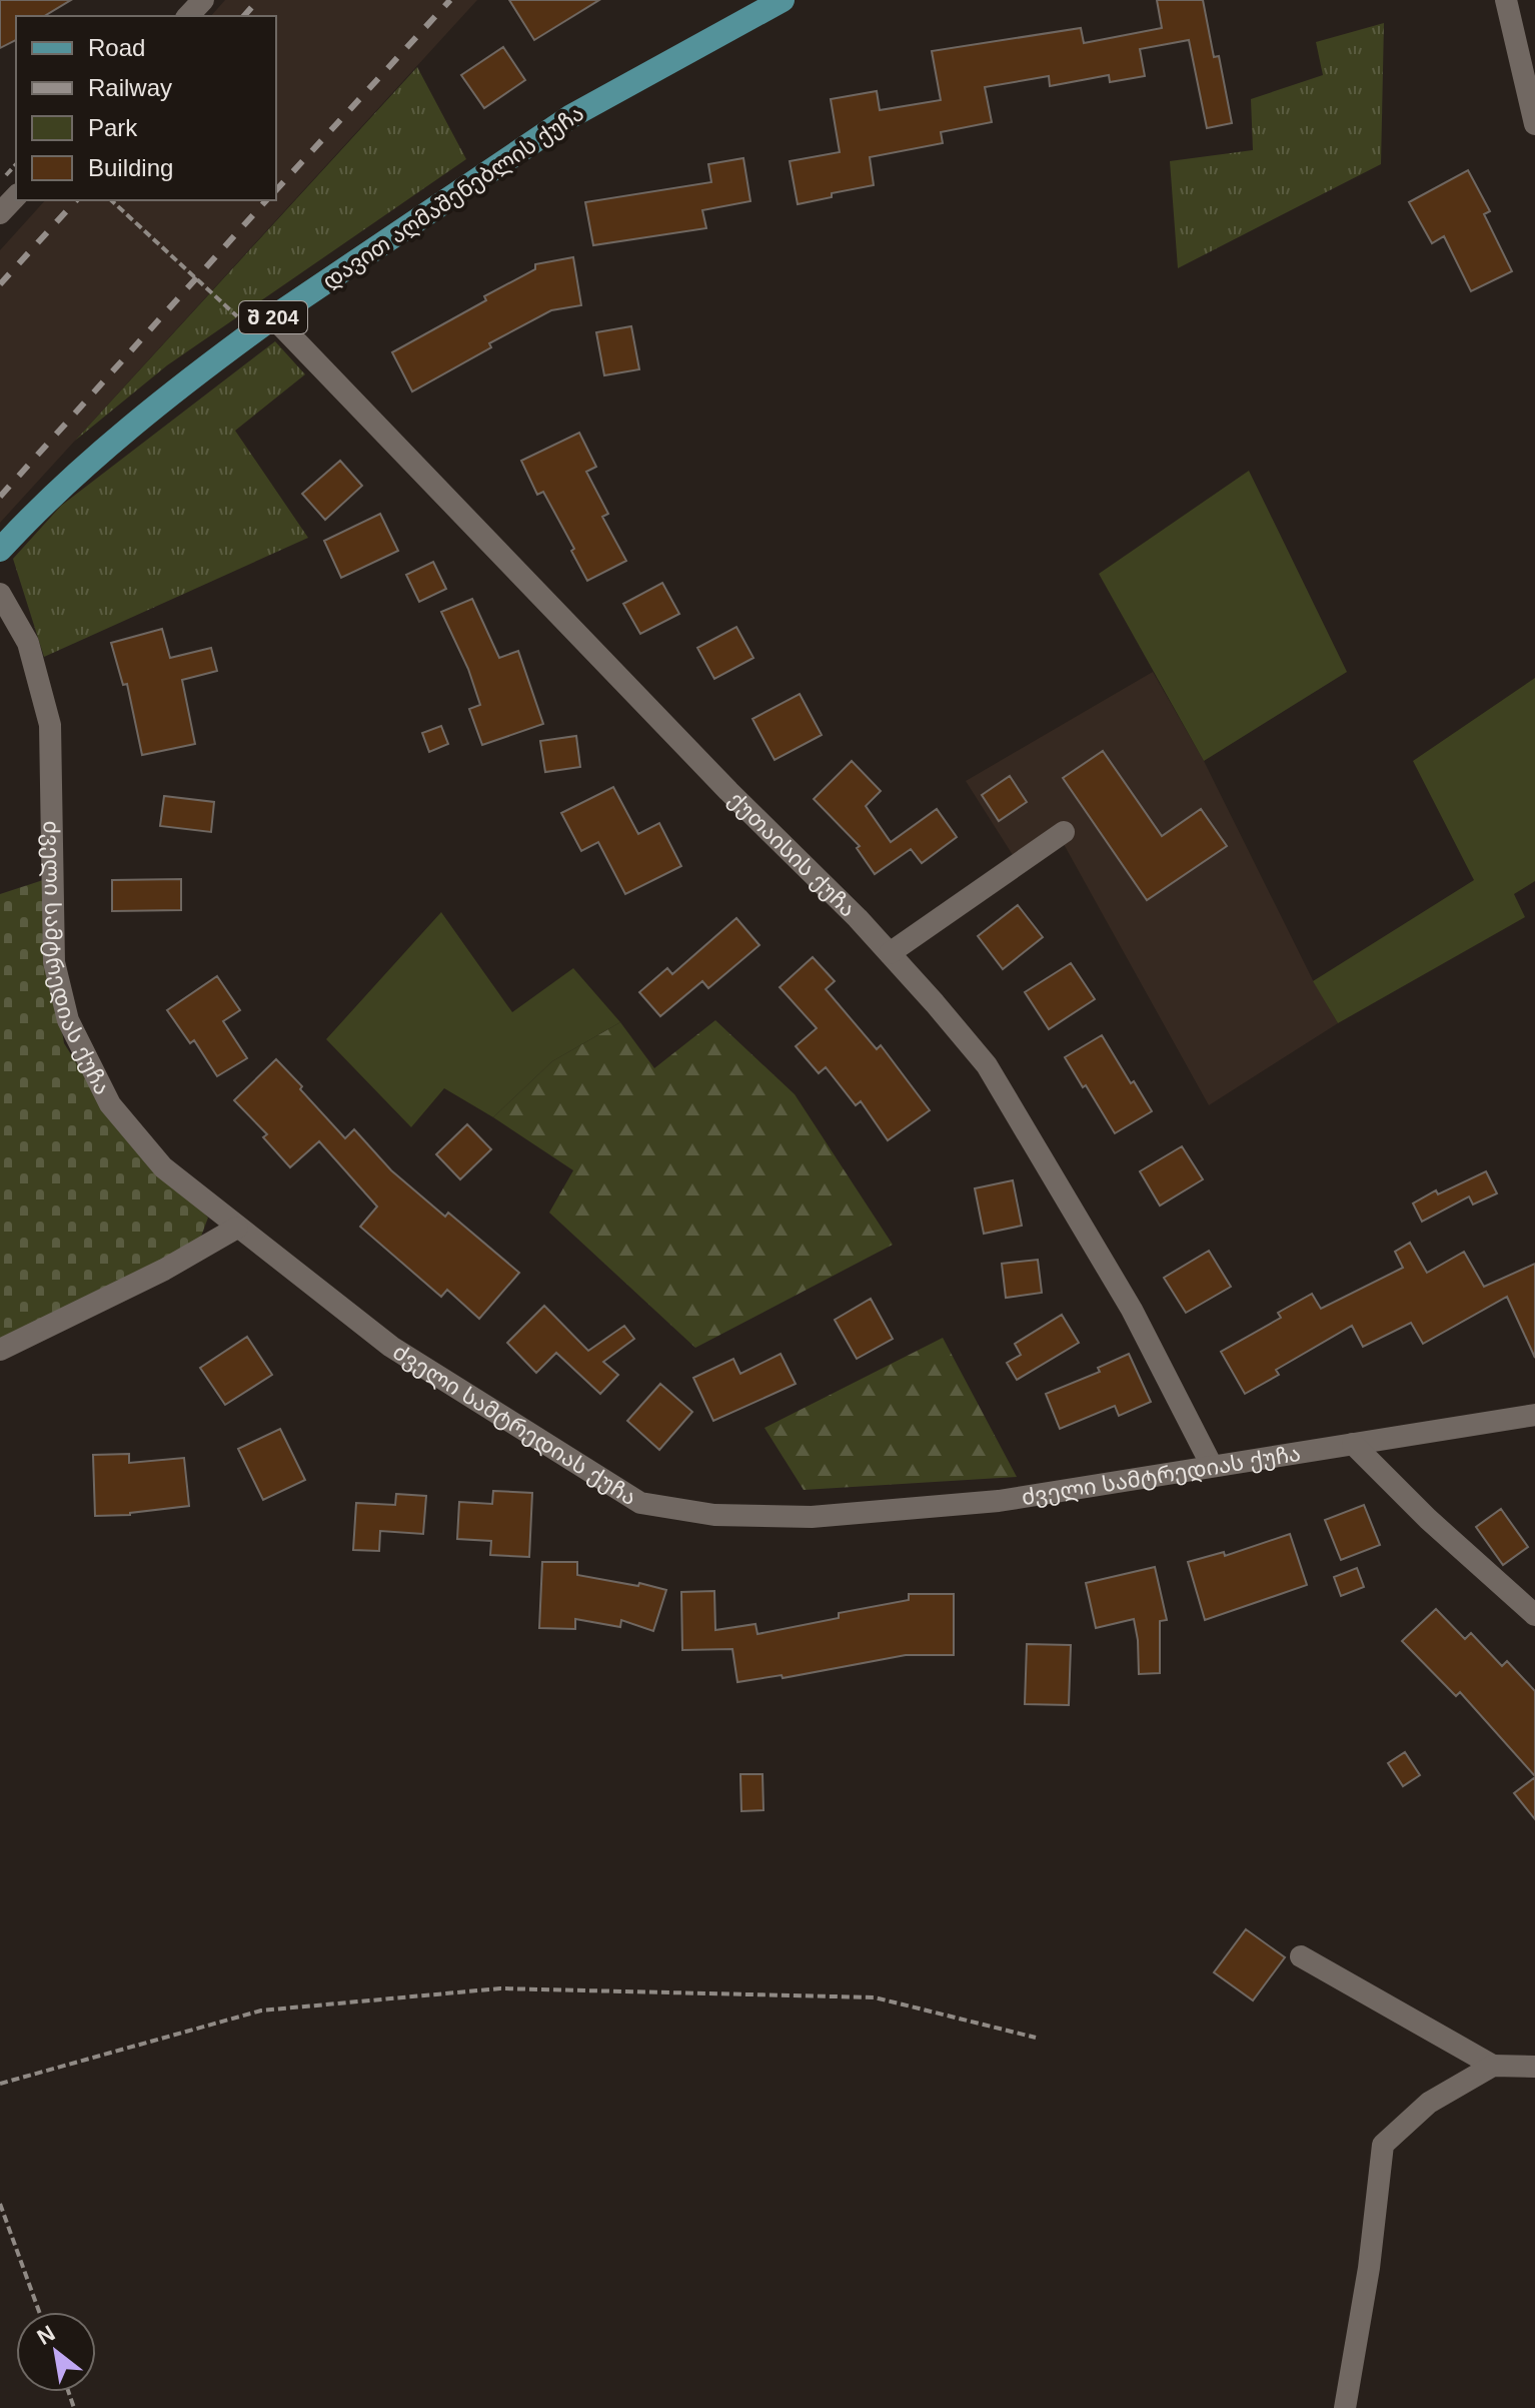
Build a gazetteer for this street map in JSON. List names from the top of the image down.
{
  "streets": {
    "main road": ["დავით აღმაშენებლის ქუჩა", "შ 204"],
    "street": ["ქუთაისის ქუჩა", "ძველი სამტრედიას ქუჩა"]
  },
  "crossings": [
    ["დავით აღმაშენებლის ქუჩა", "ქუთაისის ქუჩა"],
    ["ქუთაისის ქუჩა", "ძველი სამტრედიას ქუჩა"]
  ],
  "legend": [
    "Road",
    "Railway",
    "Park",
    "Building"
  ],
  "north": "top left"
}
